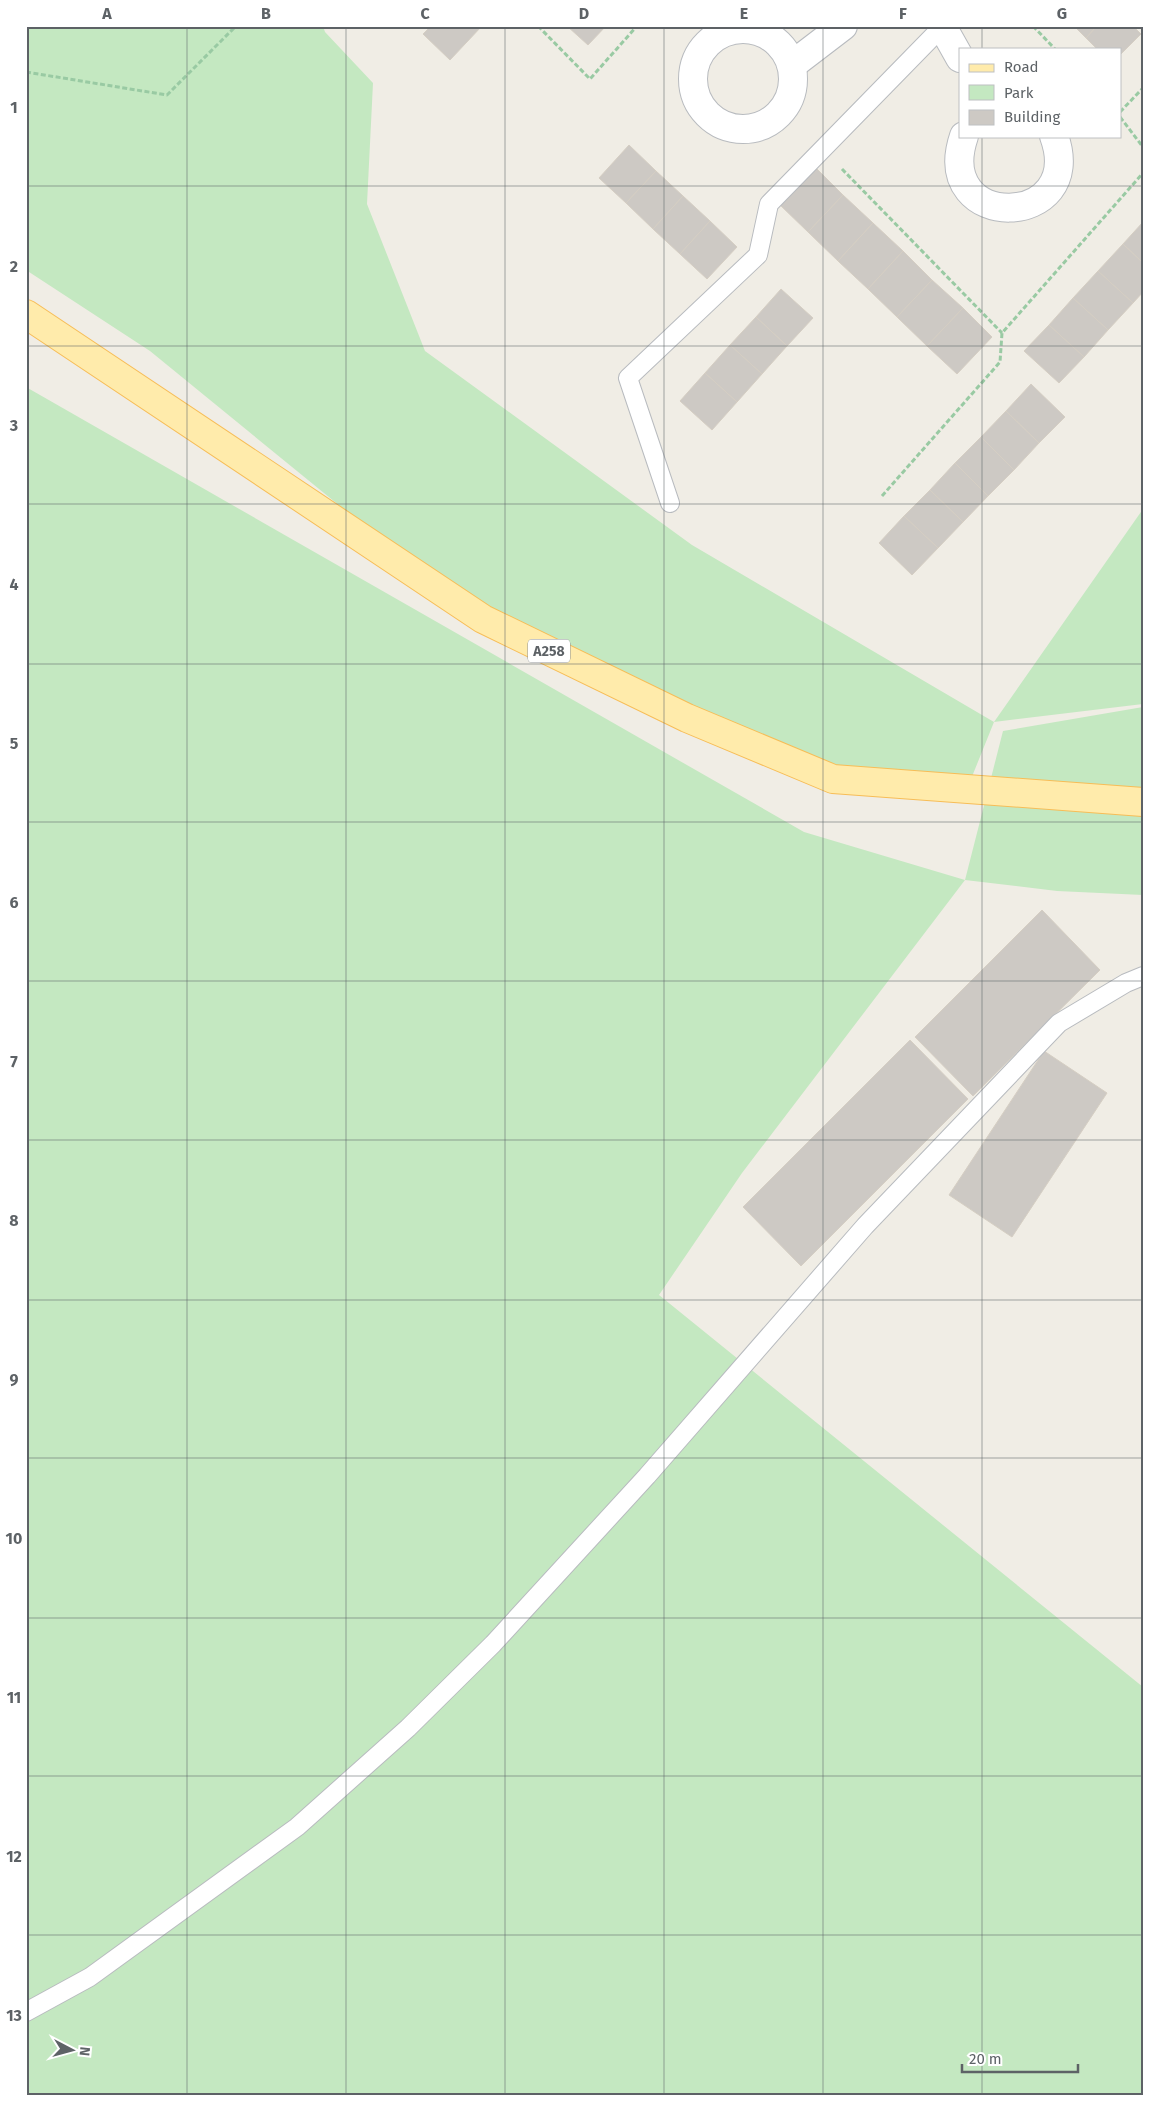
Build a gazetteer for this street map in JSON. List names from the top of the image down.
{
  "streets": {
    "main road": ["A258"]
  },
  "legend": ["Road", "Park", "Building"],
  "scale_bar": "20 m",
  "north": "right",
  "grid": {
    "columns": [
      "A",
      "B",
      "C",
      "D",
      "E",
      "F",
      "G"
    ],
    "rows": [
      "1",
      "2",
      "3",
      "4",
      "5",
      "6",
      "7",
      "8",
      "9",
      "10",
      "11",
      "12",
      "13"
    ]
  }
}
